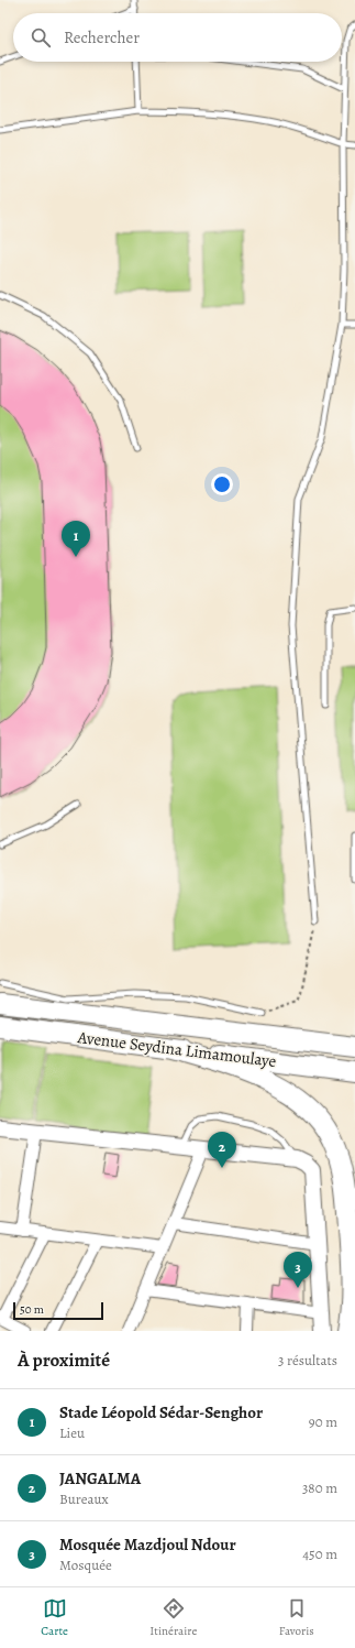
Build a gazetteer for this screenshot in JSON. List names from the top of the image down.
{
  "streets": {
    "highway": ["Avenue Seydina Limamoulaye"]
  },
  "scale_bar": "50 m",
  "page": {
    "search": "Rechercher",
    "pins": ["1", "2", "3"],
    "scale": "50 m",
    "heading": ["À proximité", "3 résultats"],
    "list": [
      {
        "mark": "1",
        "name": "Stade Léopold Sédar-Senghor",
        "note": "Lieu",
        "value": "90 m"
      },
      {
        "mark": "2",
        "name": "JANGALMA",
        "note": "Bureaux",
        "value": "380 m"
      },
      {
        "mark": "3",
        "name": "Mosquée Mazdjoul Ndour",
        "note": "Mosquée",
        "value": "450 m"
      }
    ],
    "nav": ["Carte", "Itinéraire", "Favoris"]
  }
}
